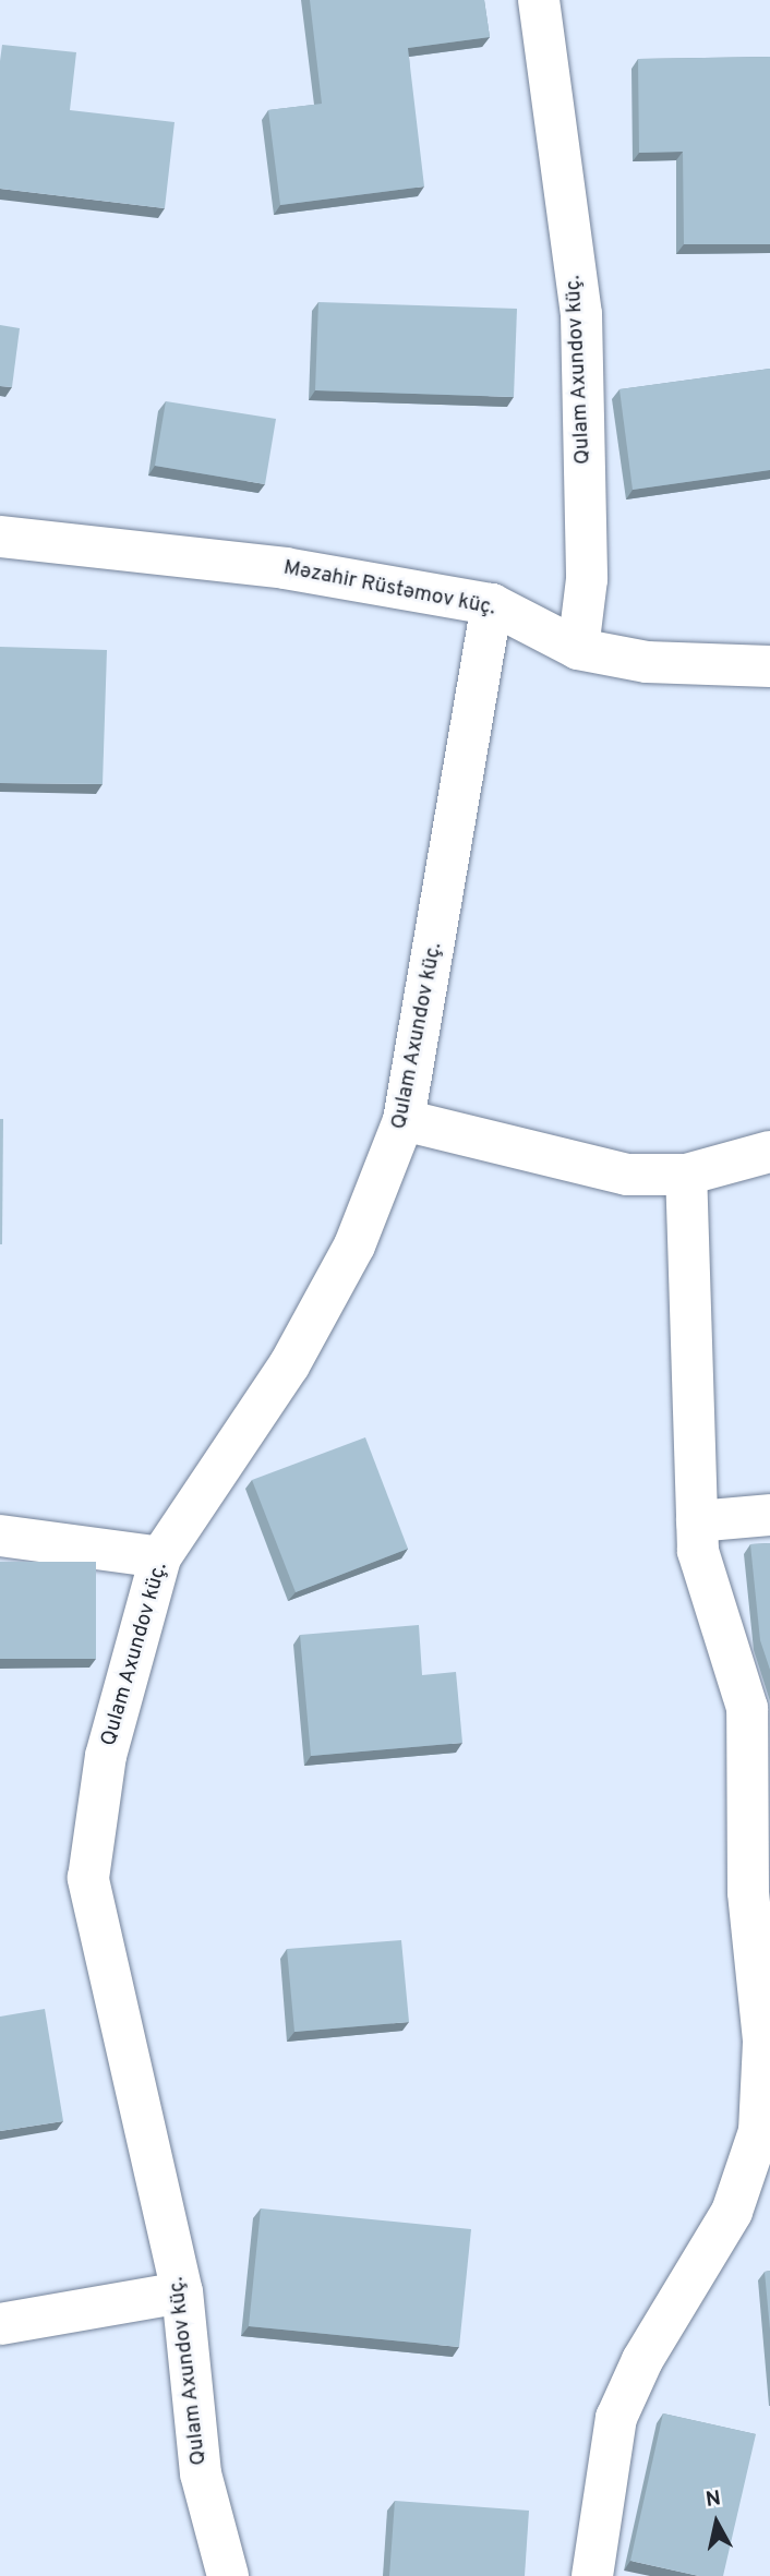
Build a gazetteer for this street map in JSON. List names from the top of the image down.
{
  "streets": {
    "street": ["Qulam Axundov küç.", "Məzahir Rüstəmov küç."]
  },
  "crossings": [
    ["Qulam Axundov küç.", "Məzahir Rüstəmov küç."]
  ],
  "north": "top"
}
